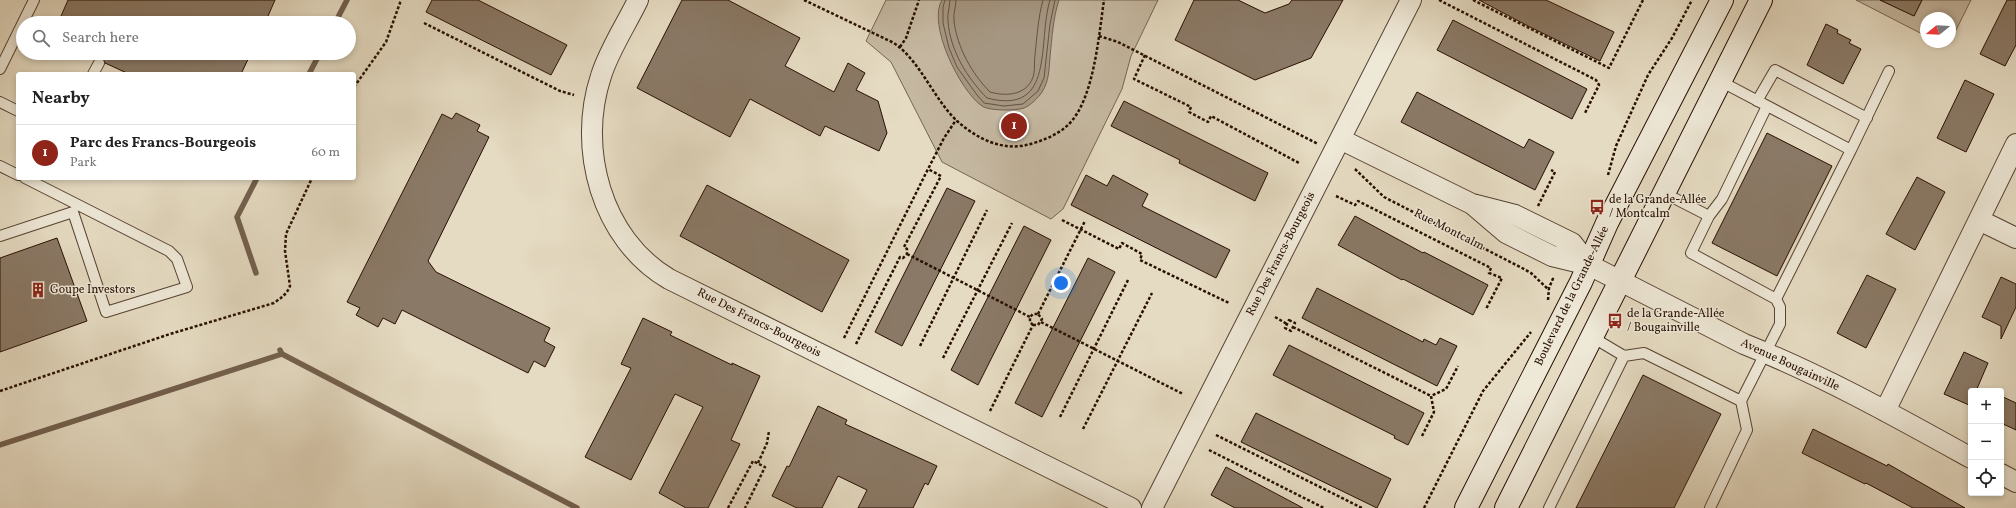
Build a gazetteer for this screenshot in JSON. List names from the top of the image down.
{
  "streets": {
    "street": ["Rue Des Francs-Bourgeois", "Boulevard de la Grande-Allée", "Avenue Bougainville"],
    "path": ["Rue Montcalm"]
  },
  "crossings": [
    ["Rue Montcalm", "Boulevard de la Grande-Allée"],
    ["Boulevard de la Grande-Allée", "Avenue Bougainville"]
  ],
  "places": {
    "bus stop": ["de la Grande-Allée / Montcalm", "de la Grande-Allée / Bougainville"],
    "building": ["Goupe Investors"]
  },
  "north": "left",
  "page": {
    "search": "Search here",
    "heading": "Nearby",
    "pins": "1",
    "list": [
      {
        "mark": "1",
        "name": "Parc des Francs-Bourgeois",
        "note": "Park",
        "value": "60 m"
      }
    ],
    "map_buttons": ["+", "−"]
  }
}
